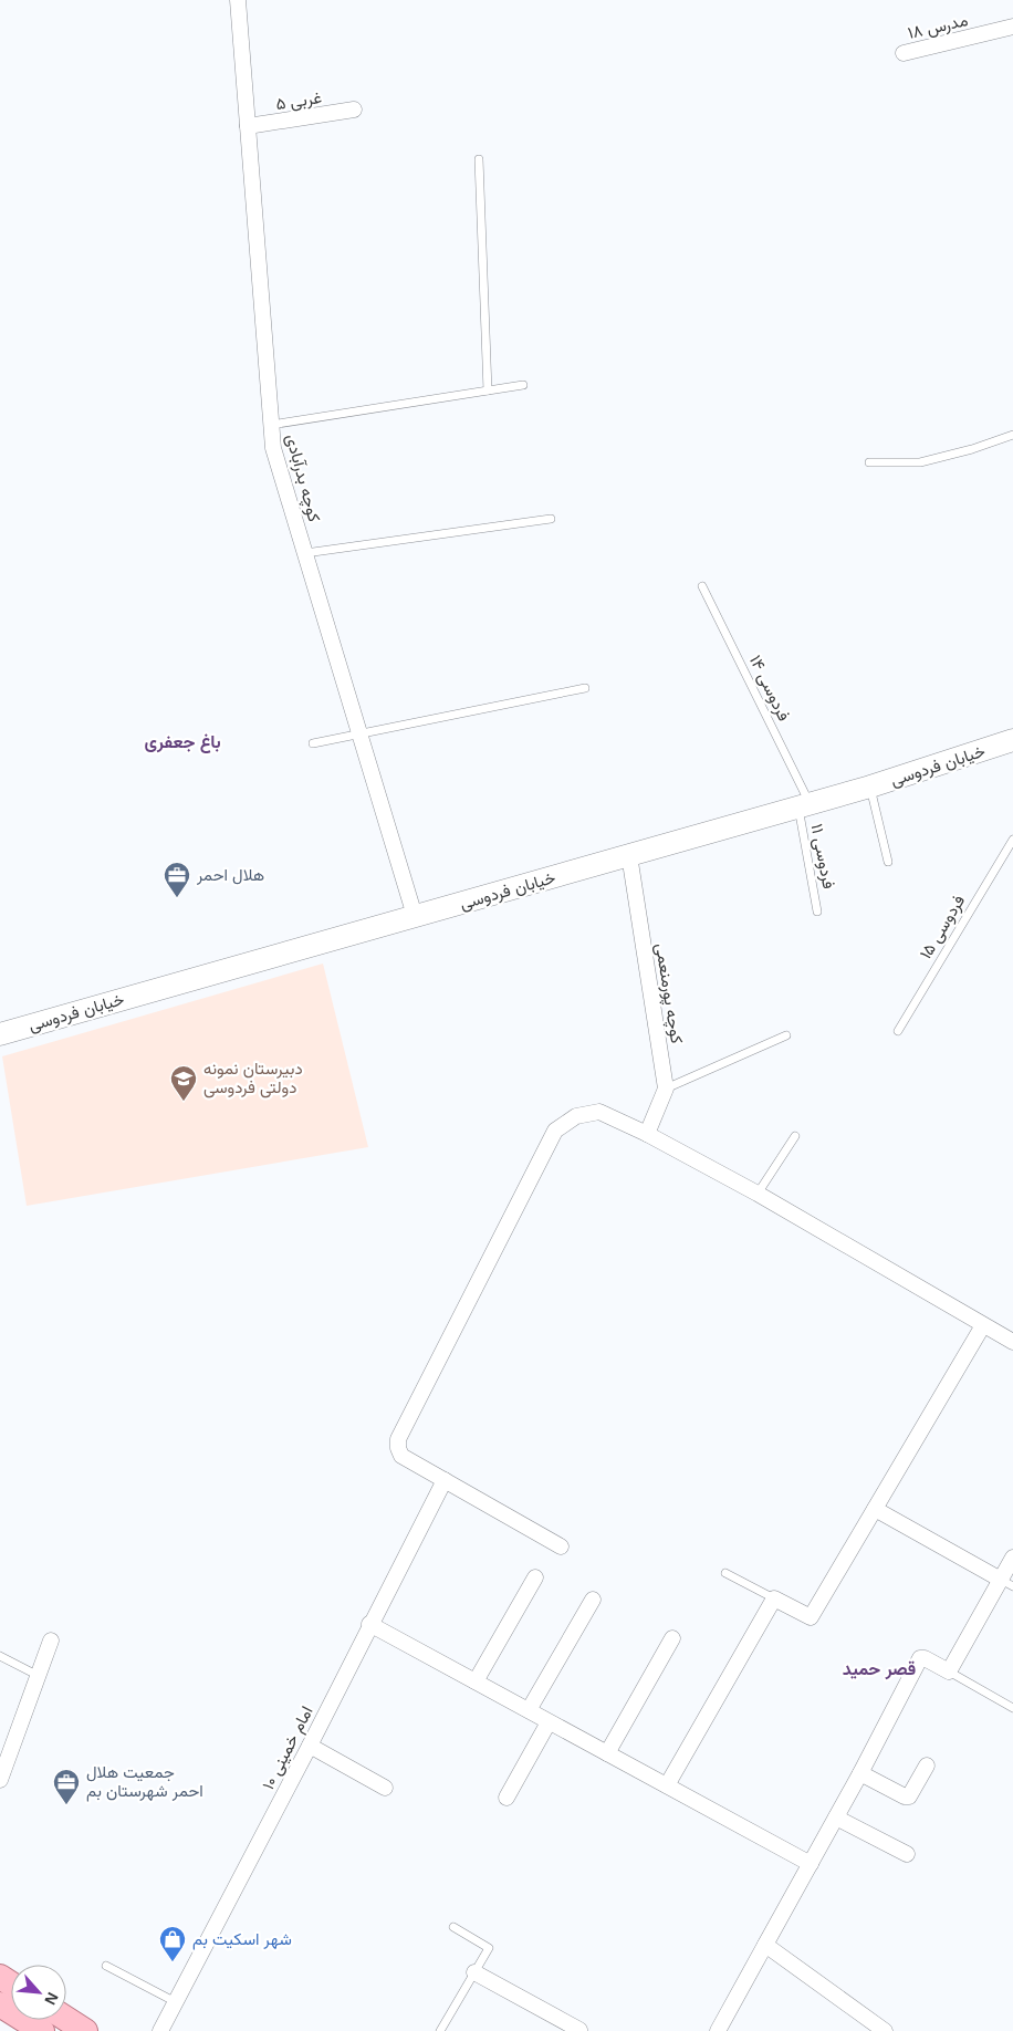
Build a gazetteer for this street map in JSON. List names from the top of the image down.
{
  "streets": {
    "street": [
      "مدرس ۱۸",
      "۵ غربی",
      "کوچه بدرآبادی",
      "خیابان فردوسی",
      "کوچه پورمنعمی",
      "امام خمینی ۱۰"
    ],
    "lane": ["فردوسی ۱۴", "فردوسی ۱۱", "فردوسی ۱۵"]
  },
  "crossings": [
    ["۵ غربی", "کوچه بدرآبادی"],
    ["کوچه بدرآبادی", "خیابان فردوسی"],
    ["فردوسی ۱۴", "خیابان فردوسی"],
    ["فردوسی ۱۴", "فردوسی ۱۱"],
    ["خیابان فردوسی", "فردوسی ۱۱"],
    ["خیابان فردوسی", "کوچه پورمنعمی"]
  ],
  "districts": ["باغ جعفری", "قصر حمید"],
  "places": {
    "office": ["هلال احمر", "جمعیت هلال احمر شهرستان بم"],
    "school or university": ["دبیرستان نمونه دولتی فردوسی"],
    "shop": ["شهر اسکیت بم"]
  },
  "north": "bottom right"
}
